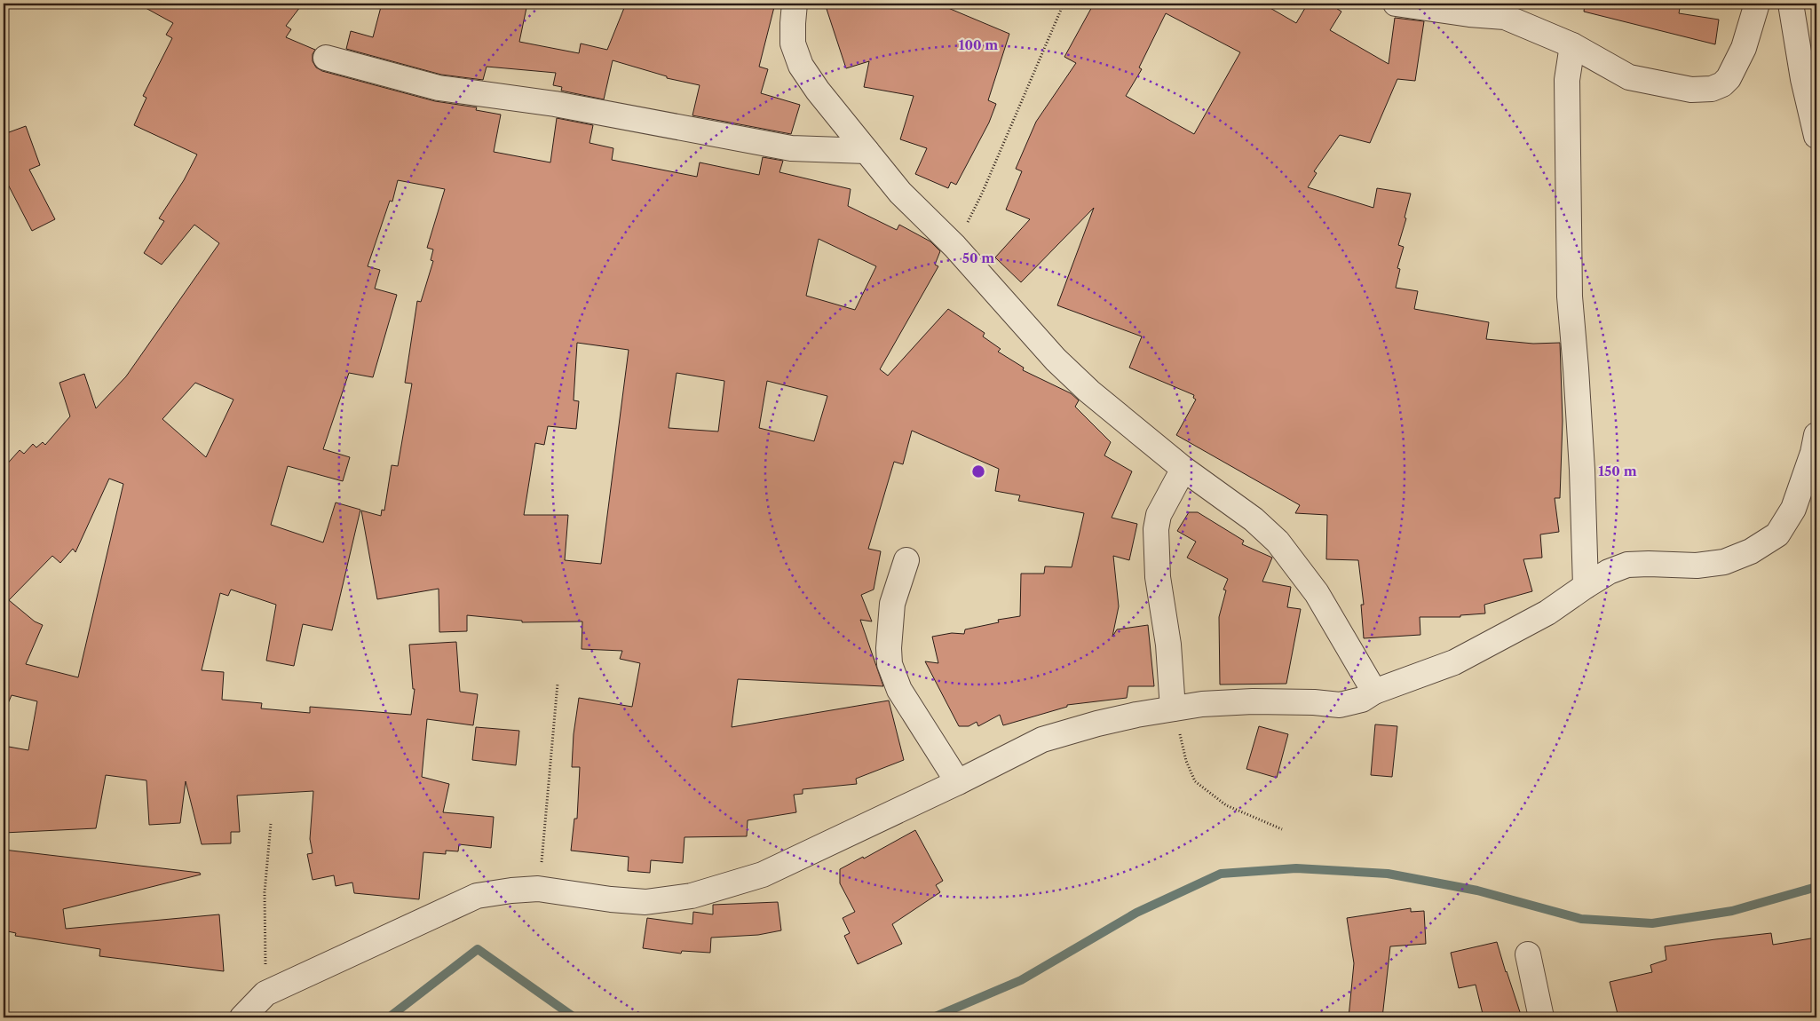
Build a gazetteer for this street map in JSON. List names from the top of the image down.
{
  "rings": ["100 m", "50 m", "150 m"]
}
